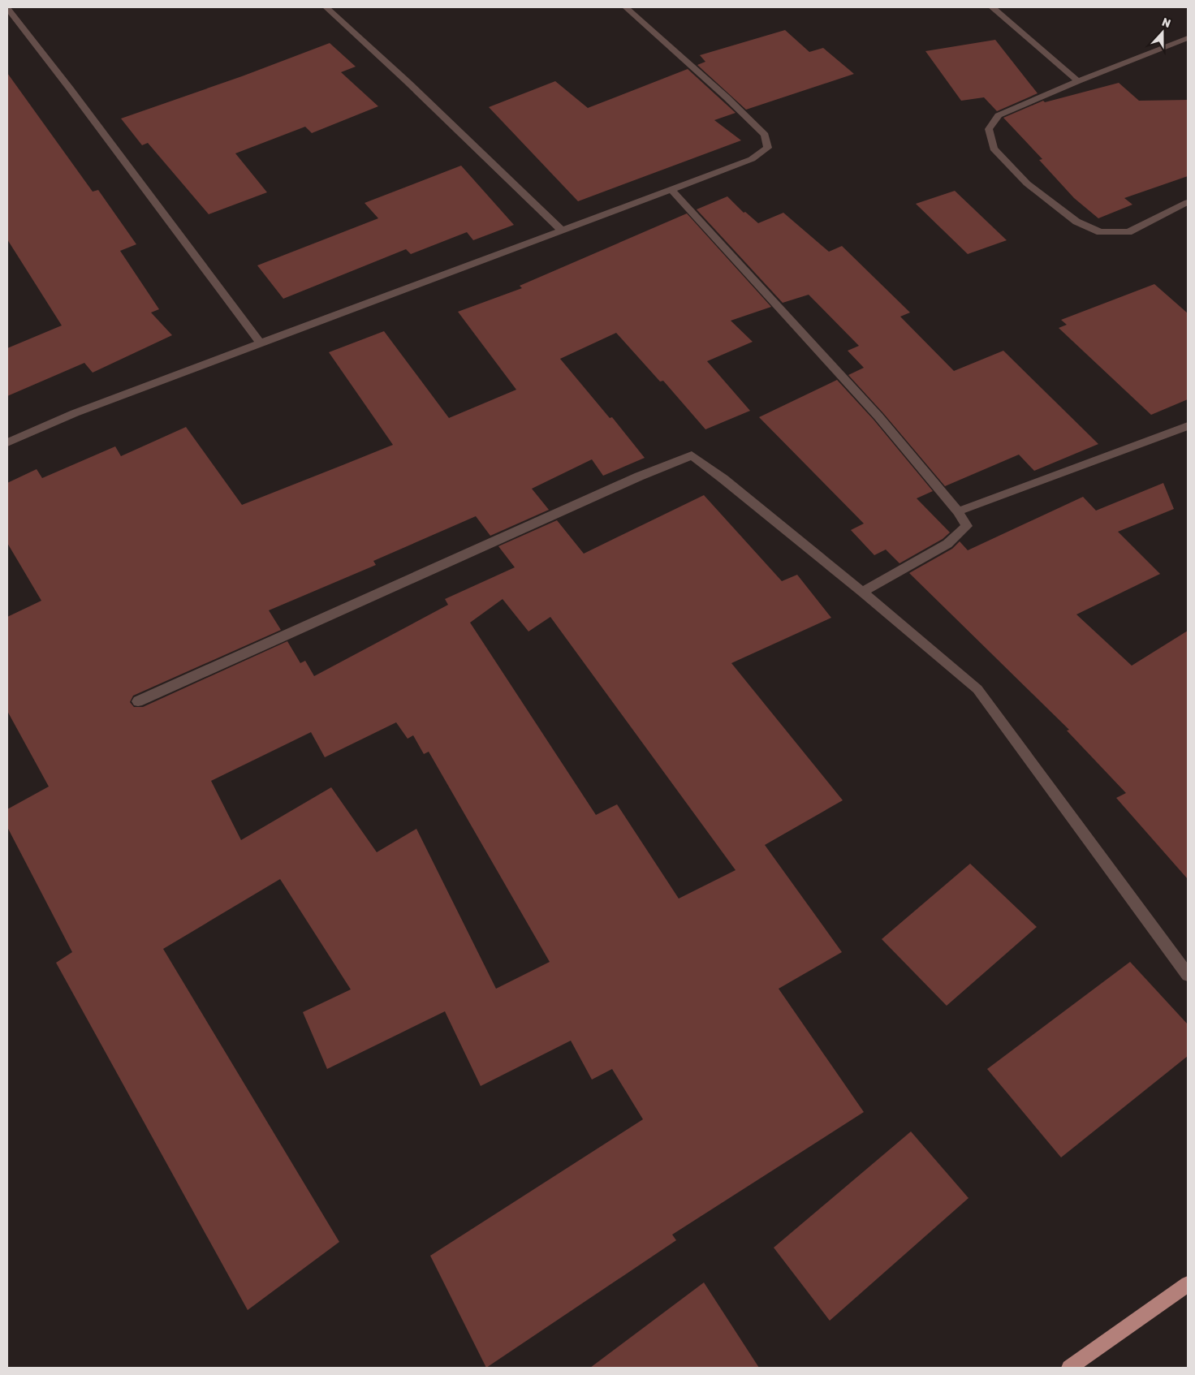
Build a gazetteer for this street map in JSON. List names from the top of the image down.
{
  "north": "top"
}
